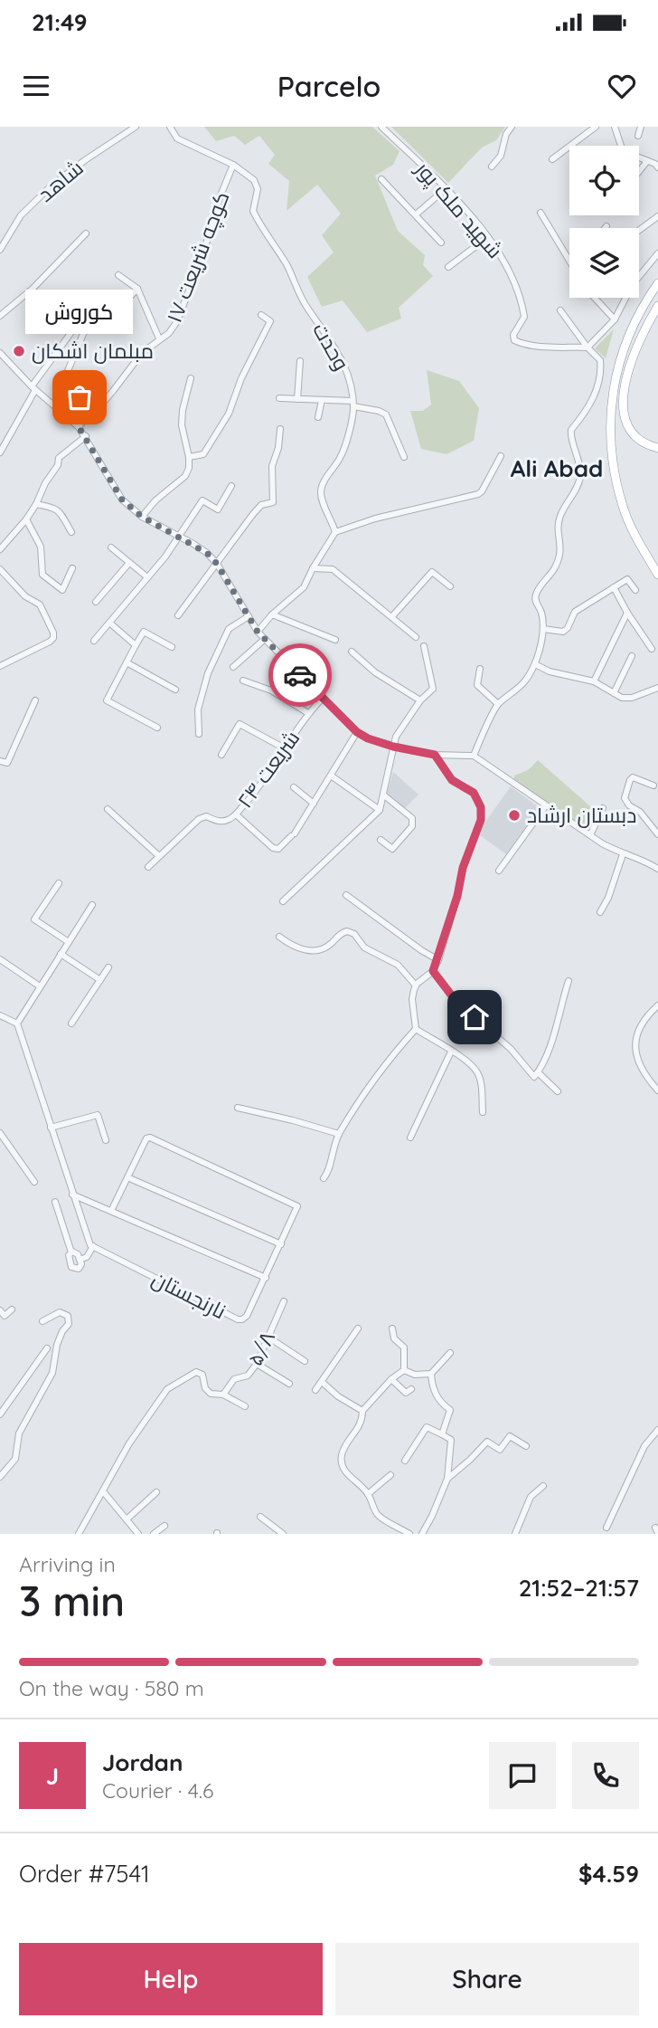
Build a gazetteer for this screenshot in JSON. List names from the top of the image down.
{
  "streets": {
    "street": [
      "شاهد",
      "شهید ملک پور",
      "کوچه شریعت ۱۷",
      "وحدت",
      "شریعت ۲۴",
      "نارنجستان",
      "۵/۸"
    ]
  },
  "crossings": [
    ["کوچه شریعت ۱۷", "وحدت"]
  ],
  "districts": ["Ali Abad"],
  "places": ["مبلمان اشکان", "کوروش", "دبستان ارشاد"],
  "page": {
    "status": "21:49",
    "header": "Parcelo",
    "bubble": "کوروش",
    "heading": ["3 min", "Arriving in", "21:52–21:57"],
    "panel": [
      "Jordan",
      "Courier · 4.6",
      "Order #7541",
      "$4.59"
    ],
    "bar": "On the way · 580 m",
    "round": "J",
    "buttons": ["Help", "Share"]
  }
}
